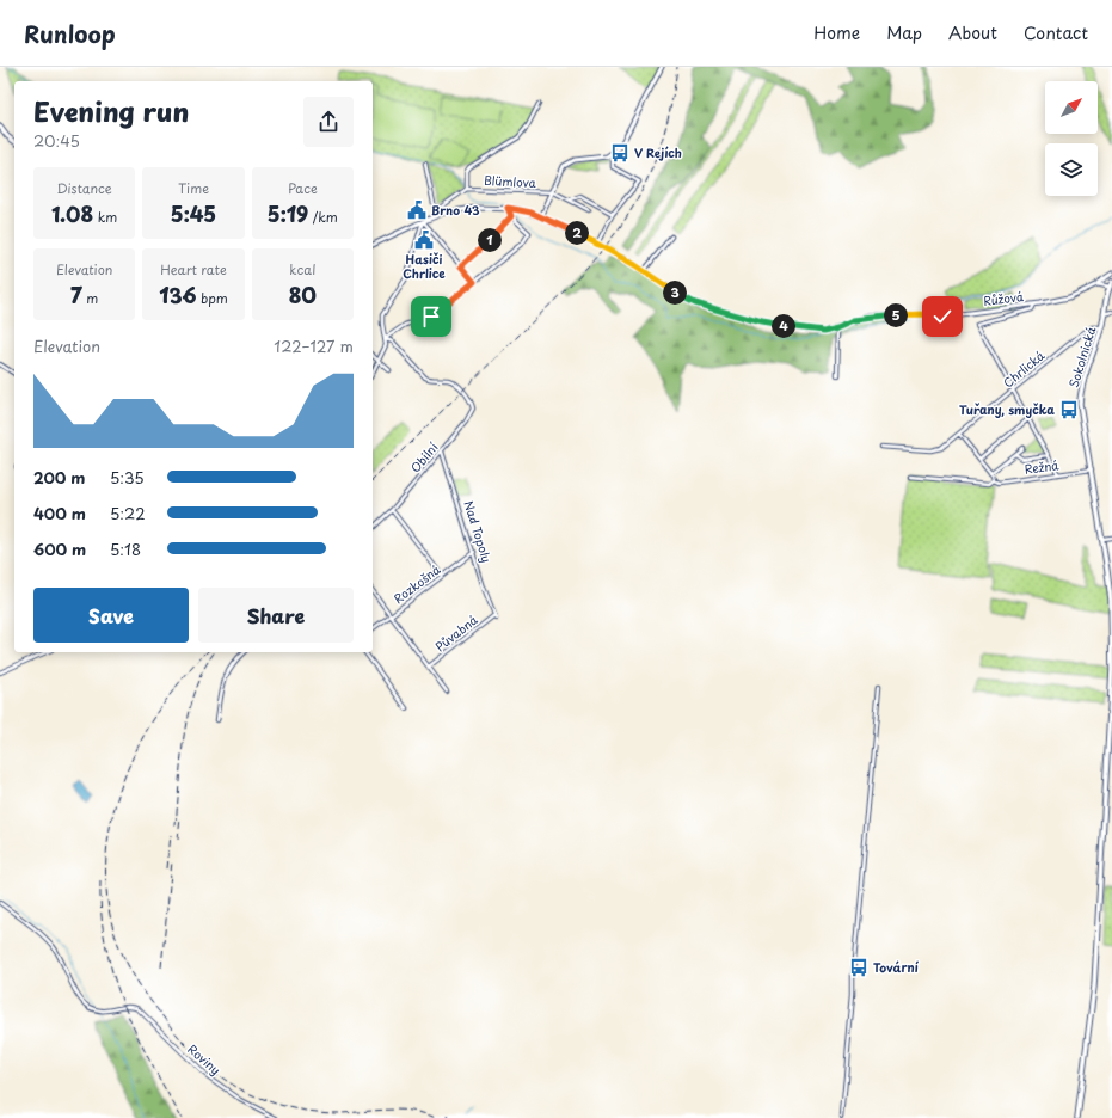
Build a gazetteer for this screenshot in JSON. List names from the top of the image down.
{
  "streets": {
    "main road": ["Sokolnická"],
    "street": [
      "Blümlova",
      "Růžová",
      "Chrlická",
      "Obilní",
      "Režná",
      "Nad Topoly",
      "Rozkošná",
      "Půvabná",
      "Roviny"
    ]
  },
  "crossings": [
    ["Růžová", "Chrlická"],
    ["Sokolnická", "Chrlická"],
    ["Sokolnická", "Režná"],
    ["Obilní", "Nad Topoly"],
    ["Nad Topoly", "Rozkošná"],
    ["Nad Topoly", "Půvabná"]
  ],
  "places": {
    "bus stop": ["V Rejích", "Tuřany, smyčka", "Tovární"],
    "public building": ["Brno 43", "Hasiči Chrlice"]
  },
  "north": "top right",
  "page": {
    "header": "Runloop",
    "nav": [
      "Home",
      "Map",
      "About",
      "Contact"
    ],
    "heading": ["Evening run", "20:45"],
    "stats": [
      ["Distance", "1.08 km"],
      ["Time", "5:45"],
      ["Pace", "5:19 /km"],
      ["Elevation", "7 m"],
      ["Heart rate", "136 bpm"],
      ["kcal", "80"]
    ],
    "pins": [
      "2",
      "1",
      "3",
      "5",
      "4"
    ],
    "chart": ["Elevation", "122–127 m"],
    "list": [
      {
        "name": "200 m",
        "note": "5:35"
      },
      {
        "name": "400 m",
        "note": "5:22"
      },
      {
        "name": "600 m",
        "note": "5:18"
      }
    ],
    "buttons": ["Save", "Share"]
  }
}
